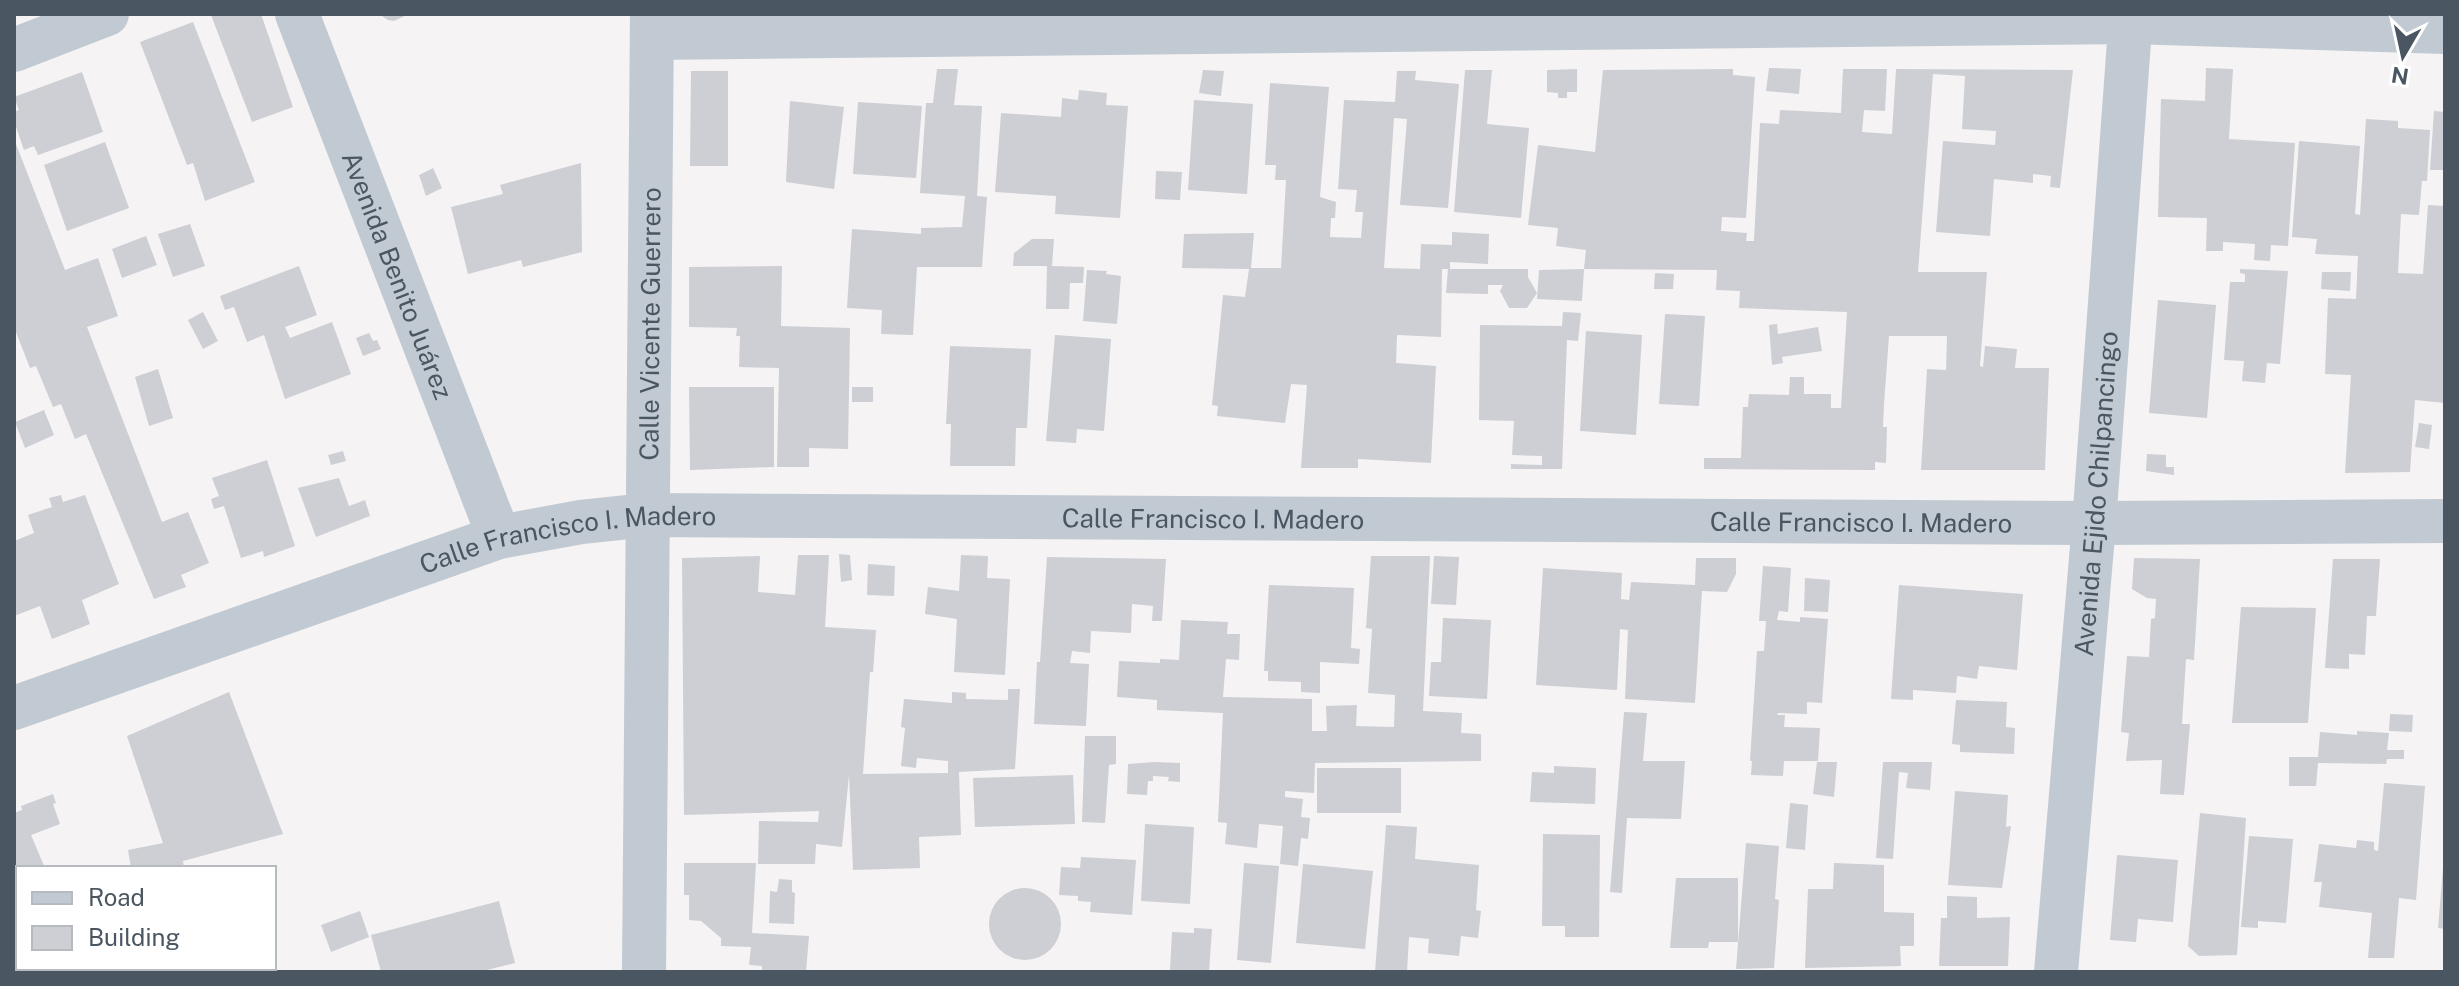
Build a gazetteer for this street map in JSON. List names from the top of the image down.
{
  "streets": {
    "street": [
      "Avenida Benito Juárez",
      "Calle Vicente Guerrero",
      "Avenida Ejido Chilpancingo",
      "Calle Francisco I. Madero"
    ]
  },
  "crossings": [
    ["Avenida Benito Juárez", "Calle Francisco I. Madero"],
    ["Calle Vicente Guerrero", "Calle Francisco I. Madero"],
    ["Avenida Ejido Chilpancingo", "Calle Francisco I. Madero"]
  ],
  "legend": ["Road", "Building"],
  "north": "bottom"
}
